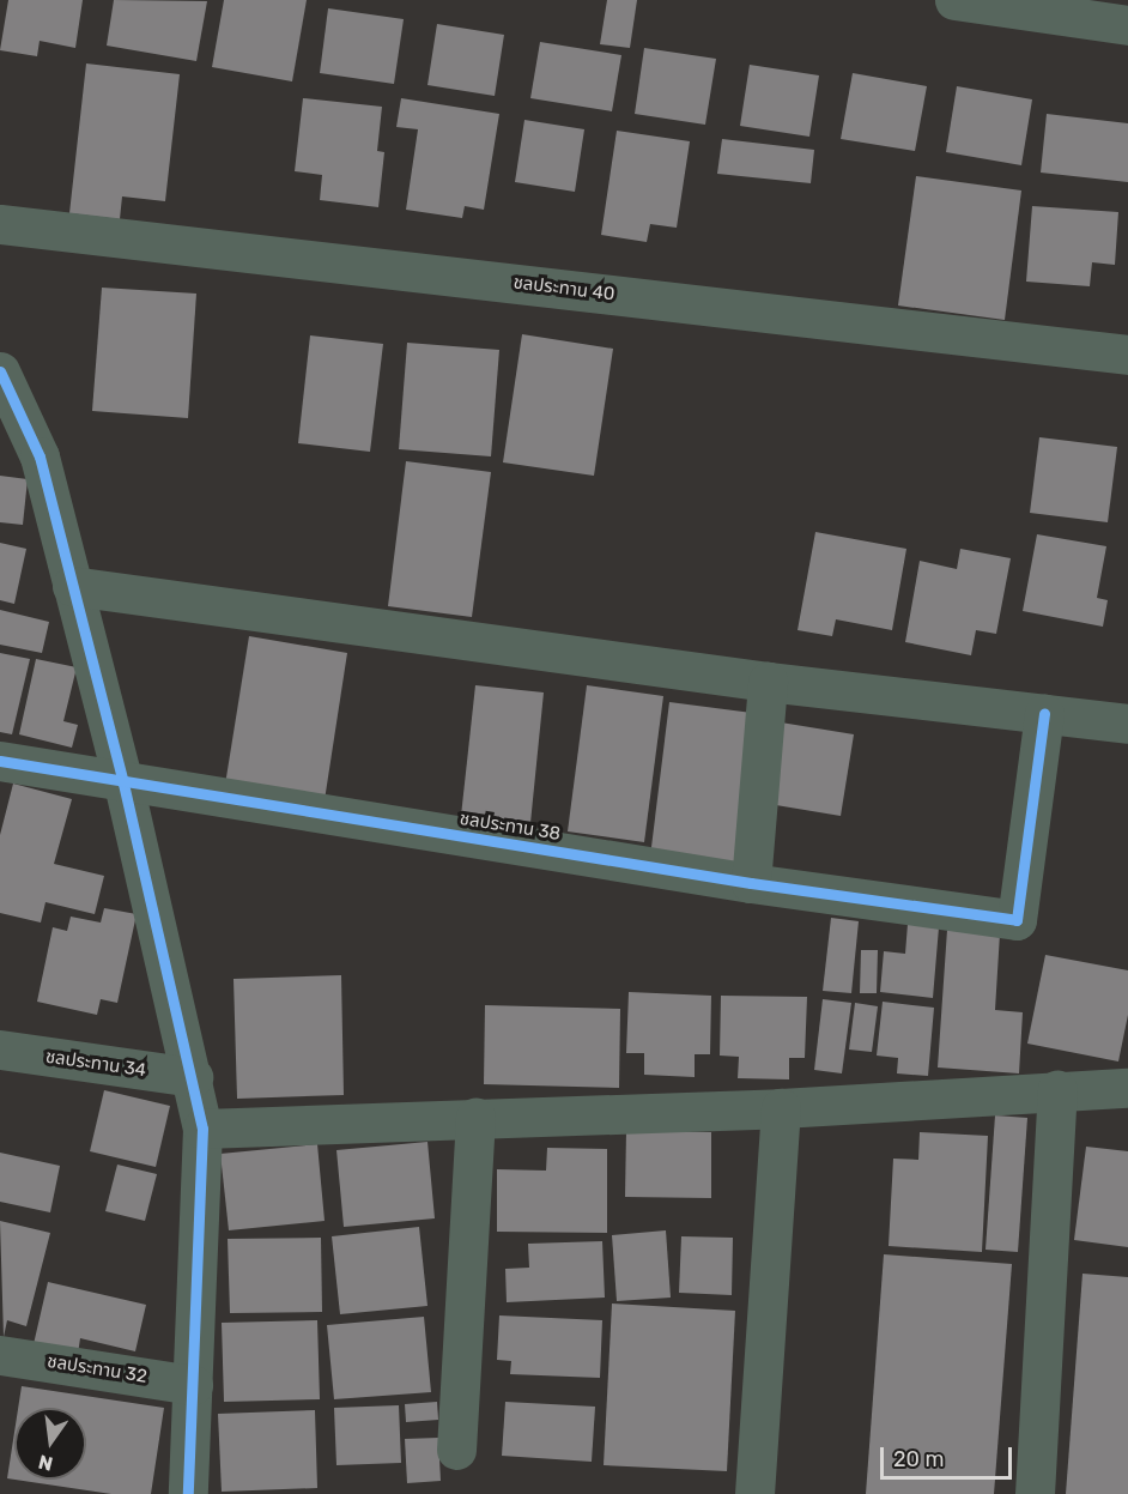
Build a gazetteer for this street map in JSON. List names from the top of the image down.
{
  "streets": {
    "street": [
      "ชลประทาน 40",
      "ชลประทาน 38",
      "ชลประทาน 34",
      "ชลประทาน 32"
    ]
  },
  "scale_bar": "20 m",
  "north": "bottom"
}
